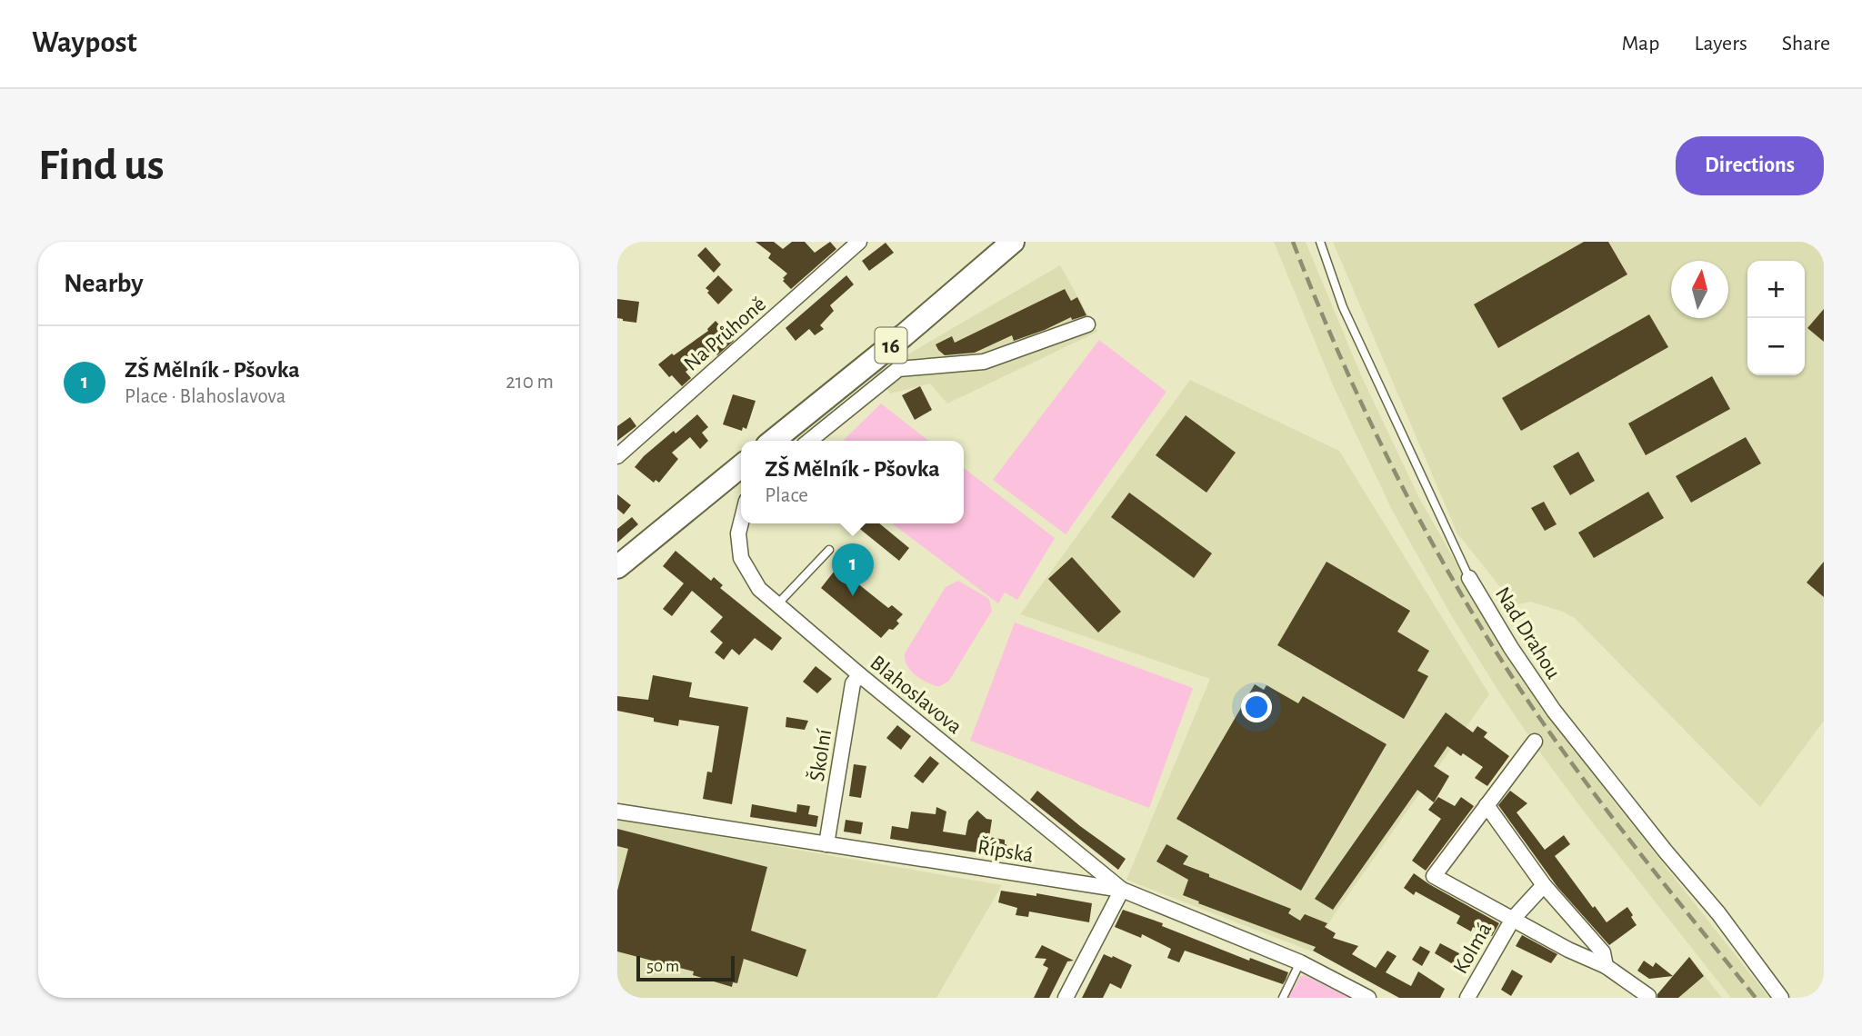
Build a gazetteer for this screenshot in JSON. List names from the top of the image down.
{
  "streets": {
    "main road": ["16"],
    "street": [
      "Na Průhoně",
      "Nad Drahou",
      "Blahoslavova",
      "Školní",
      "Řípská",
      "Kolmá"
    ]
  },
  "crossings": [
    ["Blahoslavova", "Školní"],
    ["Blahoslavova", "Řípská"],
    ["Školní", "Řípská"]
  ],
  "scale_bar": "50 m",
  "north": "top",
  "page": {
    "header": "Waypost",
    "nav": ["Map", "Layers", "Share"],
    "buttons": "Directions",
    "title": "Find us",
    "heading": "Nearby",
    "map_buttons": ["+", "−"],
    "list": [
      {
        "mark": "1",
        "name": "ZŠ Mělník - Pšovka",
        "note": "Place · Blahoslavova",
        "value": "210 m"
      }
    ],
    "popup": ["ZŠ Mělník - Pšovka", "Place"],
    "pins": "1",
    "scale": "50 m"
  }
}
